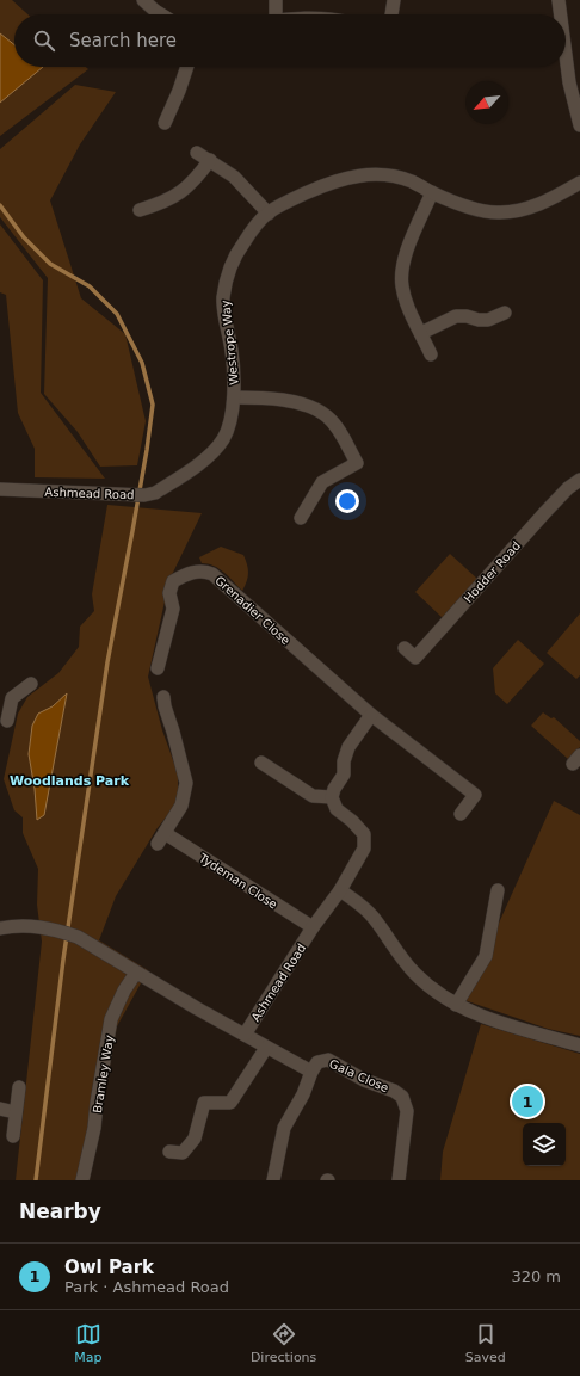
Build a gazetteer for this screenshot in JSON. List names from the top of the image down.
{
  "streets": {
    "street": [
      "Westrope Way",
      "Ashmead Road",
      "Hodder Road",
      "Grenadier Close",
      "Tydeman Close",
      "Bramley Way",
      "Gala Close"
    ]
  },
  "crossings": [
    ["Westrope Way", "Ashmead Road"],
    ["Ashmead Road", "Tydeman Close"],
    ["Ashmead Road", "Bramley Way"],
    ["Ashmead Road", "Gala Close"]
  ],
  "districts": ["Woodlands Park"],
  "north": "bottom left",
  "page": {
    "search": "Search here",
    "pins": "1",
    "heading": "Nearby",
    "list": [
      {
        "mark": "1",
        "name": "Owl Park",
        "note": "Park · Ashmead Road",
        "value": "320 m"
      }
    ],
    "nav": ["Map", "Directions", "Saved"]
  }
}
